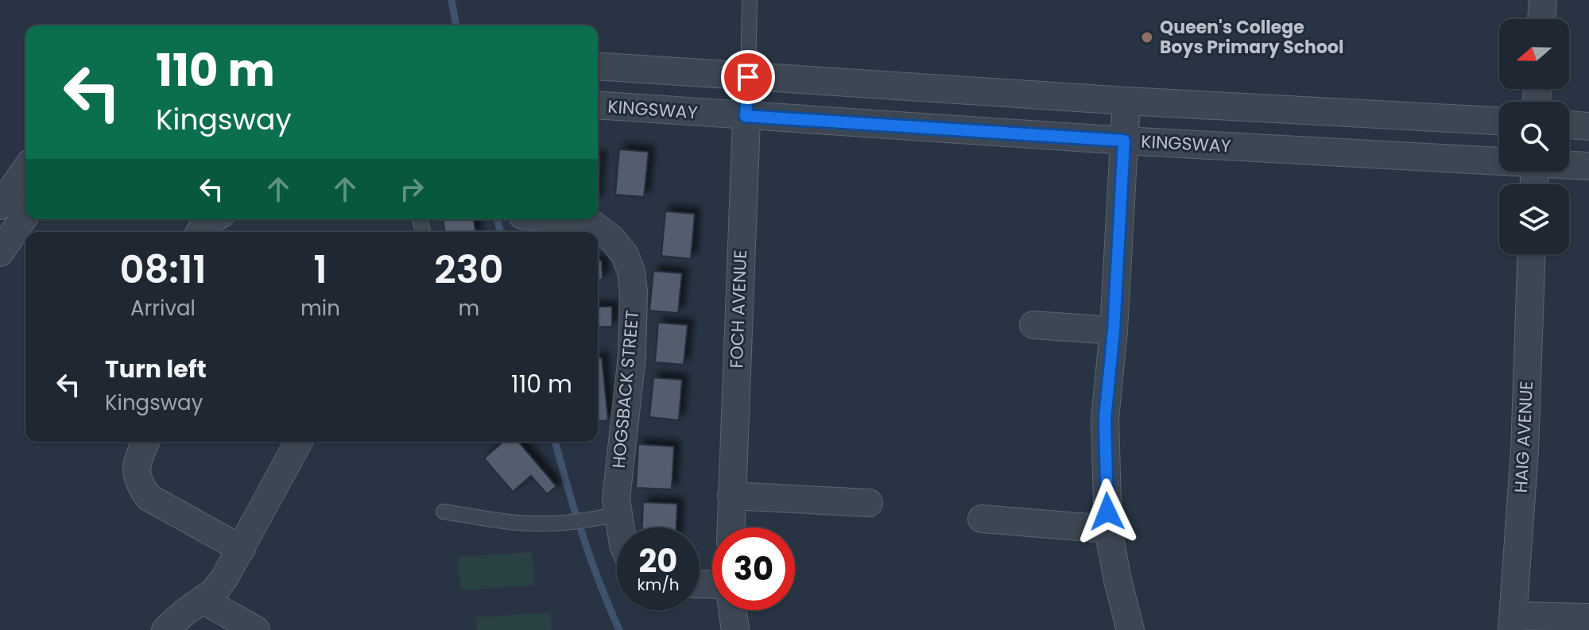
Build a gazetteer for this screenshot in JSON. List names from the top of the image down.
{
  "streets": {
    "street": [
      "KINGSWAY",
      "FOCH AVENUE",
      "HOGSBACK STREET",
      "HAIG AVENUE"
    ]
  },
  "crossings": [
    ["KINGSWAY", "FOCH AVENUE"]
  ],
  "places": ["Queen's College Boys Primary School"],
  "north": "left",
  "page": {
    "turn": ["110 m", "Kingsway"],
    "eta": [
      "08:11",
      "Arrival",
      "1",
      "min",
      "230",
      "m"
    ],
    "list": [
      {
        "name": "Turn left",
        "note": "Kingsway",
        "value": "110 m"
      }
    ],
    "speed": "20 km/h",
    "limit": "30"
  }
}
